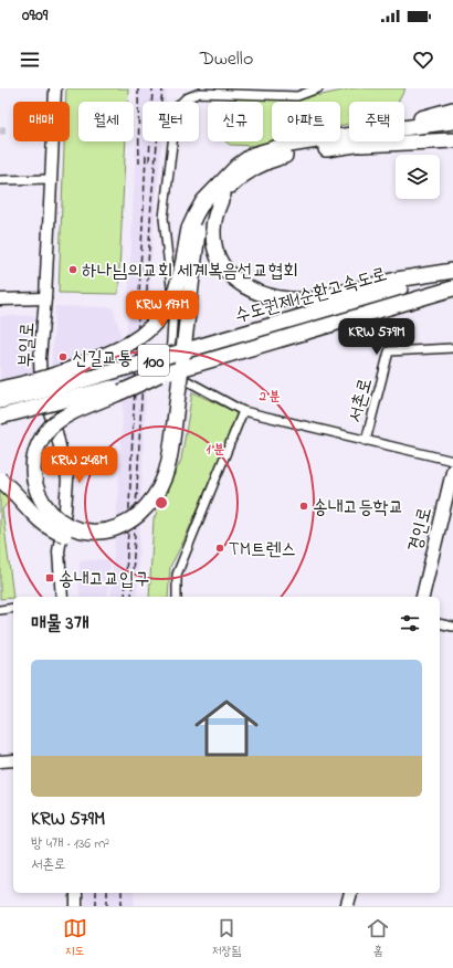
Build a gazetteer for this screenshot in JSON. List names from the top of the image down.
{
  "streets": {
    "highway": ["수도권제1순환고속도로", "100"],
    "main road": ["경인로"],
    "street": ["부일로", "서촌로"]
  },
  "places": {
    "other": [
      "하나님의교회 세계복음선교협회",
      "신길교통",
      "송내고등학교",
      "TM트렌스"
    ],
    "transit": ["송내고교입구"]
  },
  "page": {
    "status": "09:09",
    "header": "Dwello",
    "chip": [
      "매매",
      "월세",
      "필터",
      "신규",
      "아파트",
      "주택"
    ],
    "price": ["KRW 197M", "KRW 579M", "KRW 248M"],
    "heading": "매물 3개",
    "list": [
      {
        "name": "KRW 579M",
        "note": "방 4개 · 136 m² · 서촌로"
      }
    ],
    "tabs": ["지도", "저장됨", "홈"]
  },
  "rings": ["2 분", "1 분"]
}
